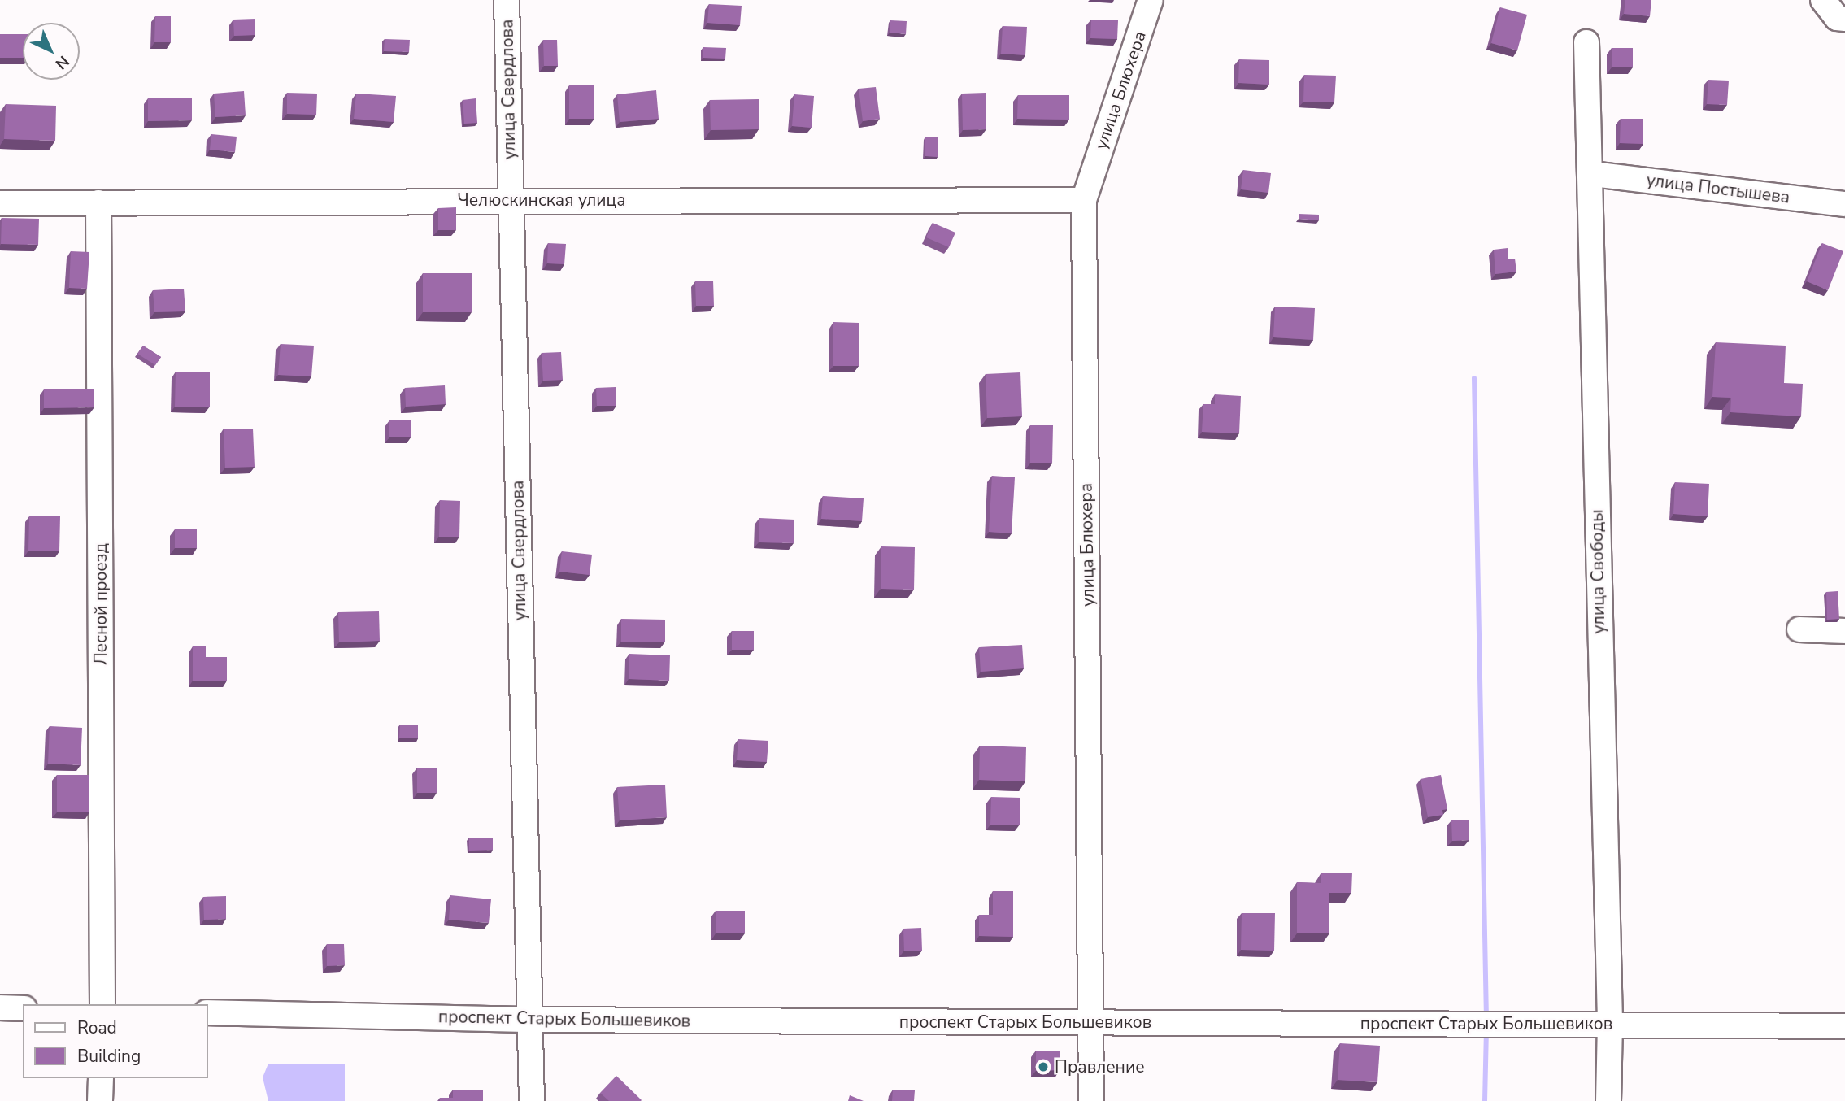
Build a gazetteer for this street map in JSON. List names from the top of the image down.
{
  "streets": {
    "street": [
      "улица Свердлова",
      "улица Блюхера",
      "улица Постышева",
      "Челюскинская улица",
      "улица Свободы",
      "Лесной проезд",
      "проспект Старых Большевиков"
    ]
  },
  "crossings": [
    ["улица Свердлова", "Челюскинская улица"],
    ["улица Свердлова", "проспект Старых Большевиков"],
    ["улица Блюхера", "Челюскинская улица"],
    ["улица Блюхера", "проспект Старых Большевиков"],
    ["улица Постышева", "улица Свободы"],
    ["Челюскинская улица", "Лесной проезд"],
    ["улица Свободы", "проспект Старых Большевиков"]
  ],
  "places": ["Правление"],
  "legend": ["Road", "Building"],
  "north": "bottom right"
}
